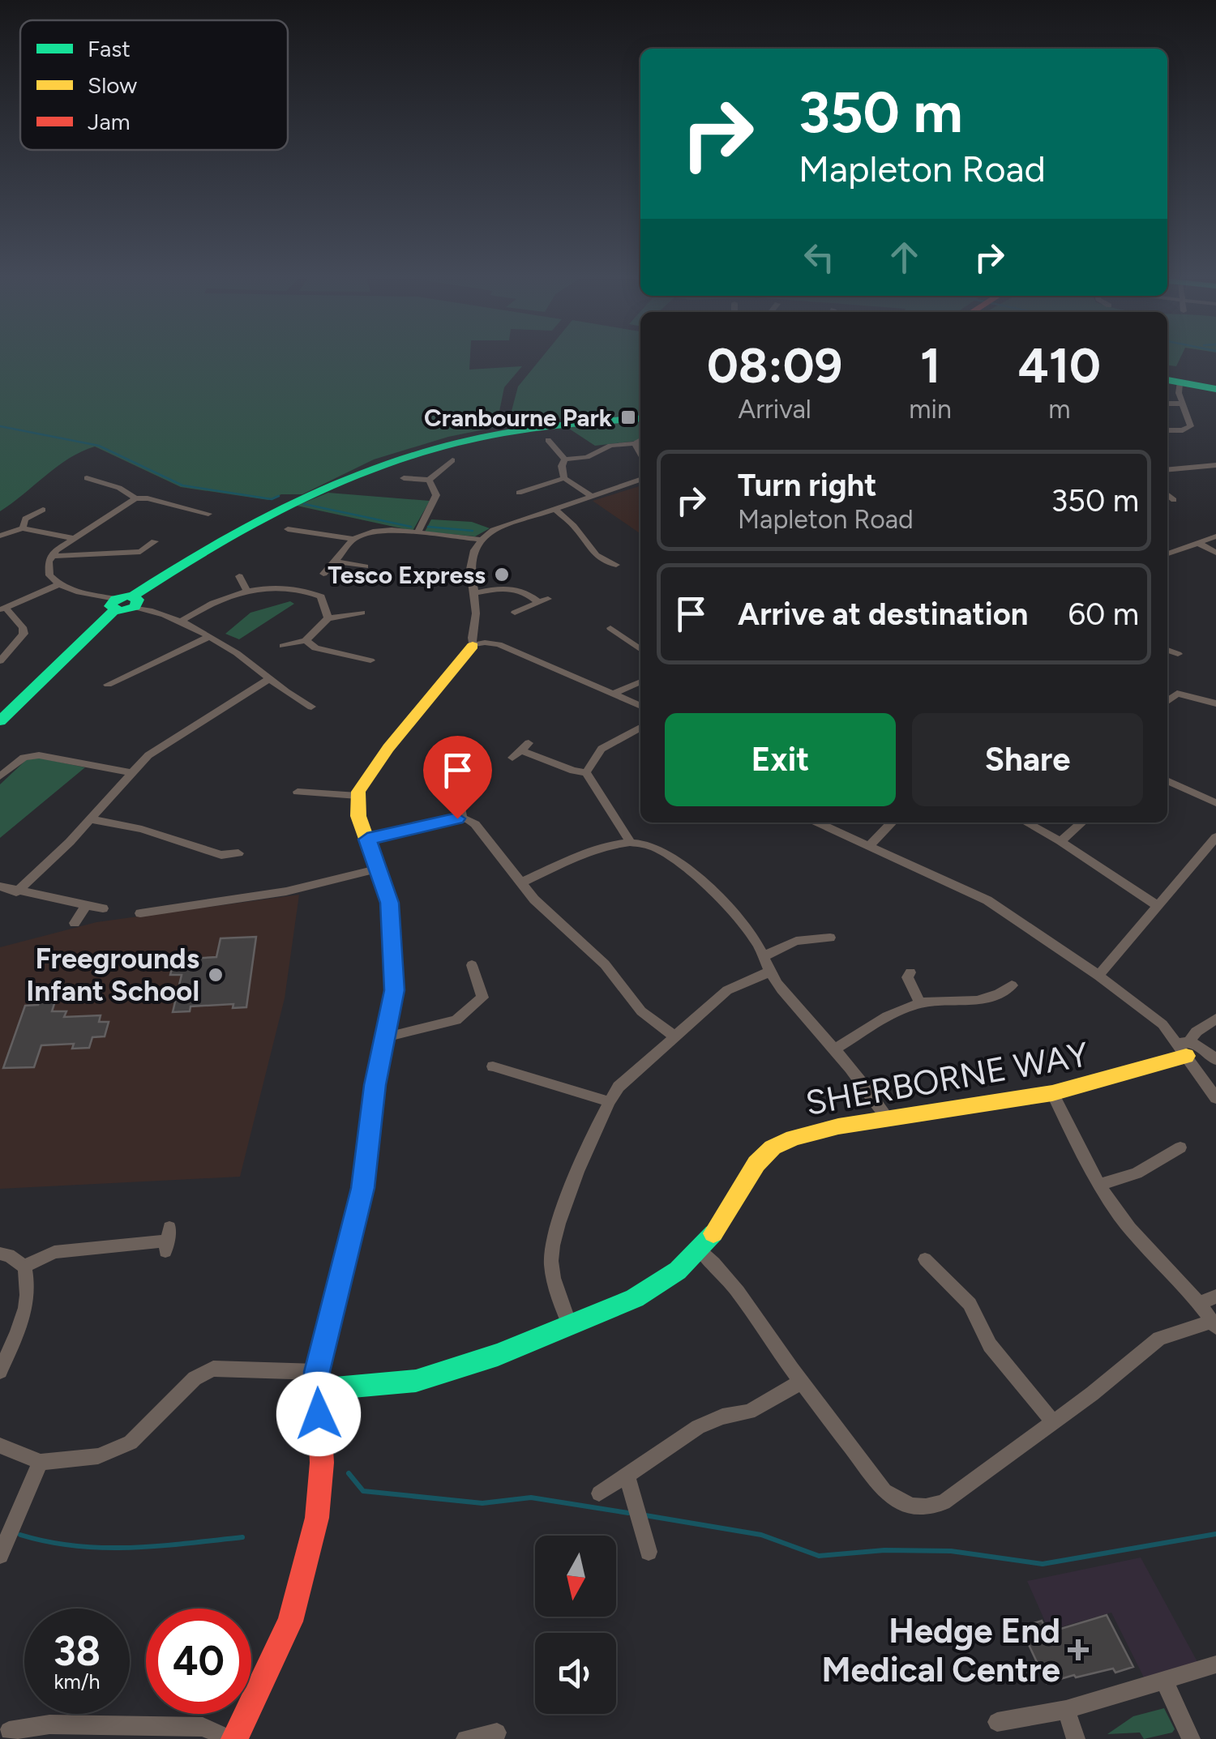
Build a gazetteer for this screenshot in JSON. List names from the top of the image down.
{
  "streets": {
    "street": ["SHERBORNE WAY"]
  },
  "places": {
    "transit": ["Cranbourne Park"],
    "other": ["Tesco Express", "Freegrounds Infant School"],
    "health": ["Hedge End Medical Centre"]
  },
  "legend": ["Fast", "Slow", "Jam"],
  "north": "bottom",
  "page": {
    "turn": ["350 m", "Mapleton Road"],
    "eta": [
      "08:09",
      "Arrival",
      "1",
      "min",
      "410",
      "m"
    ],
    "list": [
      {
        "name": "Turn right",
        "note": "Mapleton Road",
        "value": "350 m"
      },
      {
        "name": "Arrive at destination",
        "value": "60 m"
      }
    ],
    "buttons": ["Exit", "Share"],
    "speed": "38 km/h",
    "limit": "40"
  }
}
